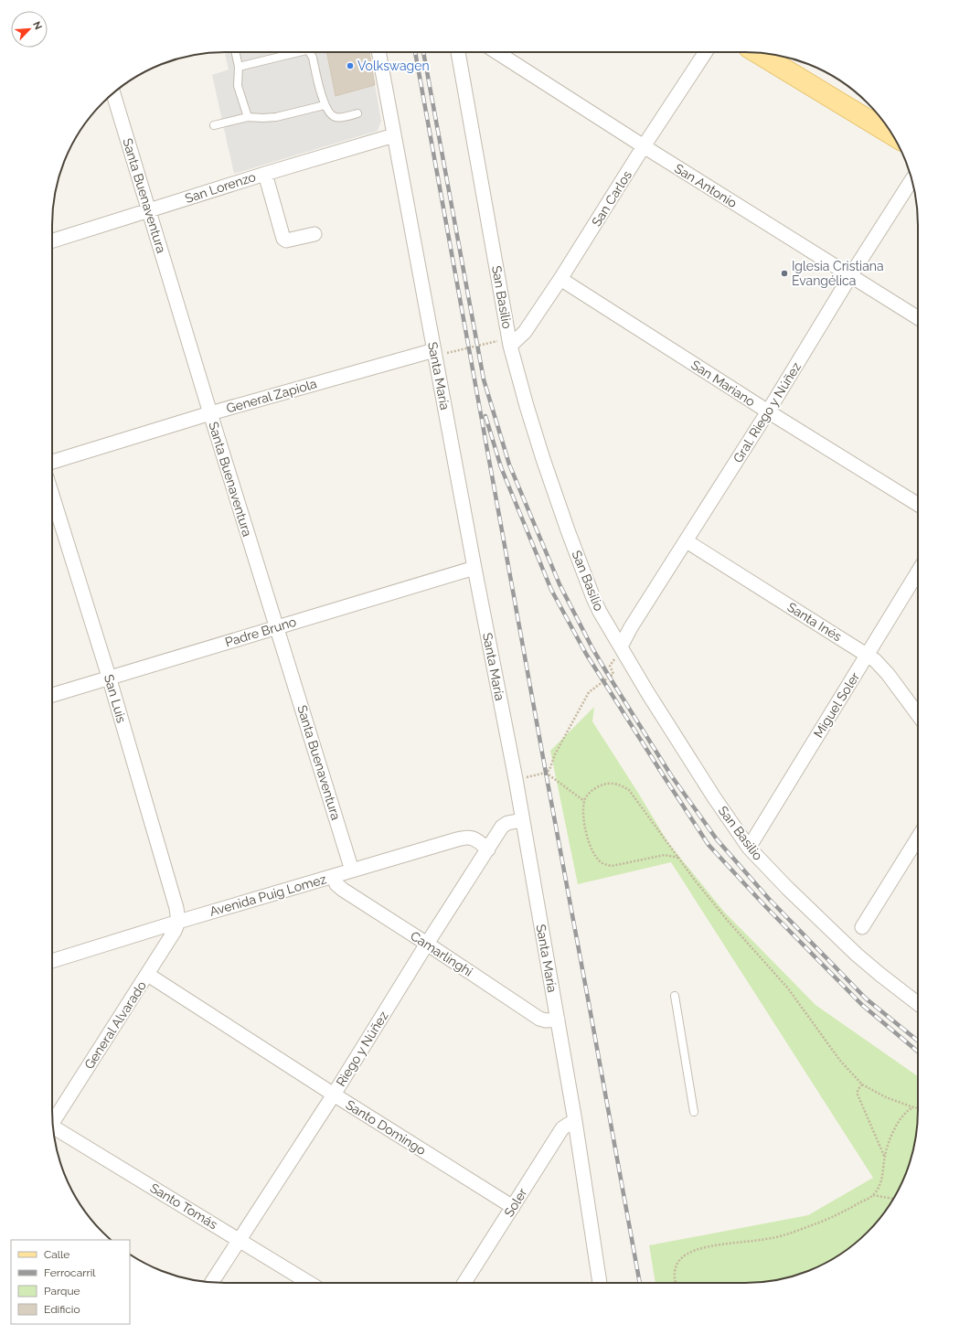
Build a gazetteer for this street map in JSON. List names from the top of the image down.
{
  "streets": {
    "street": [
      "San Antonio",
      "San Lorenzo",
      "Santa Buenaventura",
      "San Carlos",
      "San Basilio",
      "Santa María",
      "San Mariano",
      "General Zapiola",
      "Gral. Riego y Núñez",
      "Santa Inés",
      "Padre Bruno",
      "San Luis",
      "Miguel Soler",
      "Avenida Puig Lomez",
      "Camarlinghi",
      "General Alvarado",
      "Riego y Núñez",
      "Santo Domingo",
      "Soler",
      "Santo Tomás"
    ]
  },
  "crossings": [
    ["San Antonio", "San Carlos"],
    ["San Antonio", "Gral. Riego y Núñez"],
    ["San Lorenzo", "Santa Buenaventura"],
    ["San Lorenzo", "Santa María"],
    ["Santa Buenaventura", "General Zapiola"],
    ["Santa Buenaventura", "Padre Bruno"],
    ["Santa Buenaventura", "Avenida Puig Lomez"],
    ["San Carlos", "San Basilio"],
    ["San Carlos", "San Mariano"],
    ["San Basilio", "Gral. Riego y Núñez"],
    ["San Basilio", "Miguel Soler"],
    ["Santa María", "General Zapiola"],
    ["Santa María", "Padre Bruno"],
    ["Santa María", "Camarlinghi"],
    ["Santa María", "Riego y Núñez"],
    ["Santa María", "Soler"],
    ["San Mariano", "Gral. Riego y Núñez"],
    ["Gral. Riego y Núñez", "Santa Inés"],
    ["Santa Inés", "Miguel Soler"],
    ["Padre Bruno", "San Luis"],
    ["San Luis", "Avenida Puig Lomez"],
    ["San Luis", "General Alvarado"],
    ["Avenida Puig Lomez", "Camarlinghi"],
    ["Avenida Puig Lomez", "General Alvarado"],
    ["Avenida Puig Lomez", "Riego y Núñez"],
    ["Camarlinghi", "Riego y Núñez"],
    ["General Alvarado", "Santo Domingo"],
    ["Riego y Núñez", "Santo Domingo"],
    ["Riego y Núñez", "Santo Tomás"],
    ["Santo Domingo", "Soler"]
  ],
  "places": ["Volkswagen", "Iglesia Cristiana Evangélica"],
  "legend": [
    "Calle",
    "Ferrocarril",
    "Parque",
    "Edificio"
  ],
  "north": "top right"
}
